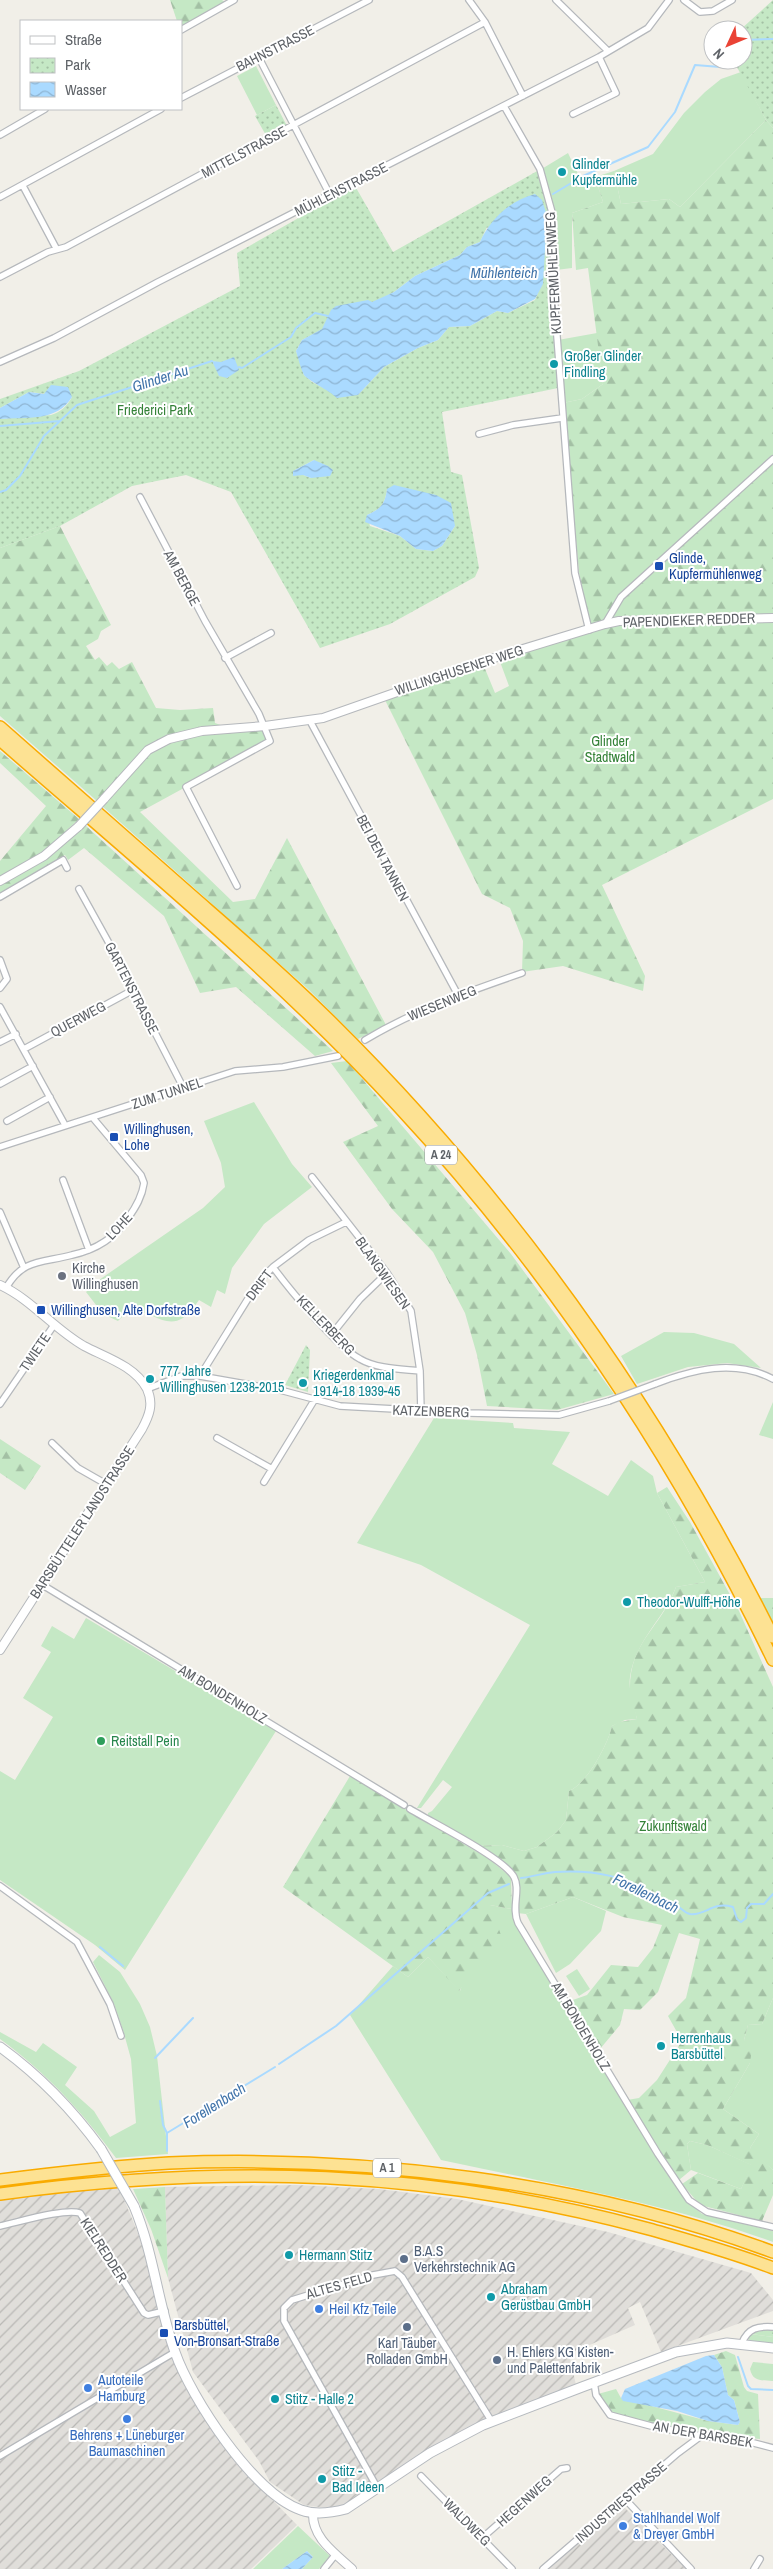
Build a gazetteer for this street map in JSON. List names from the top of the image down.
{
  "streets": {
    "highway": ["A 24", "A 1"],
    "street": [
      "BAHNSTRASSE",
      "MITTELSTRASSE",
      "MÜHLENSTRASSE",
      "KUPFERMÜHLENWEG",
      "AM BERGE",
      "PAPENDIEKER REDDER",
      "WILLINGHUSENER WEG",
      "BEI DEN TANNEN",
      "GARTENSTRASSE",
      "WIESENWEG",
      "QUERWEG",
      "ZUM TUNNEL",
      "LOHE",
      "BLANGWIESEN",
      "DRIFT",
      "KELLERBERG",
      "TWIETE",
      "KATZENBERG",
      "BARSBÜTTELER LANDSTRASSE",
      "AM BONDENHOLZ",
      "KIELREDDER",
      "ALTES FELD",
      "AN DER BARSBEK",
      "HEGENWEG",
      "INDUSTRIESTRASSE",
      "WALDWEG"
    ]
  },
  "crossings": [
    ["MÜHLENSTRASSE", "KUPFERMÜHLENWEG"],
    ["KUPFERMÜHLENWEG", "WILLINGHUSENER WEG"],
    ["AM BERGE", "WILLINGHUSENER WEG"],
    ["PAPENDIEKER REDDER", "WILLINGHUSENER WEG"],
    ["WILLINGHUSENER WEG", "BEI DEN TANNEN"],
    ["BEI DEN TANNEN", "WIESENWEG"],
    ["GARTENSTRASSE", "QUERWEG"],
    ["GARTENSTRASSE", "ZUM TUNNEL"],
    ["ZUM TUNNEL", "LOHE"],
    ["BLANGWIESEN", "DRIFT"],
    ["BLANGWIESEN", "KELLERBERG"],
    ["BLANGWIESEN", "KATZENBERG"],
    ["DRIFT", "KELLERBERG"],
    ["DRIFT", "KATZENBERG"],
    ["KATZENBERG", "BARSBÜTTELER LANDSTRASSE"],
    ["BARSBÜTTELER LANDSTRASSE", "AM BONDENHOLZ"],
    ["AN DER BARSBEK", "INDUSTRIESTRASSE"],
    ["HEGENWEG", "WALDWEG"]
  ],
  "water": ["Mühlenteich", "Glinder Au", "Forellenbach"],
  "parks": ["Friederici Park", "Glinder Stadtwald", "Zukunftswald"],
  "places": {
    "other": [
      "Glinder Kupfermühle",
      "Großer Glinder Findling",
      "Kirche Willinghusen",
      "777 Jahre Willinghusen 1238-2015",
      "Kriegerdenkmal 1914-18 1939-45",
      "Theodor-Wulff-Höhe",
      "Reitstall Pein",
      "Herrenhaus Barsbüttel",
      "Hermann Stitz",
      "B.A.S Verkehrstechnik AG",
      "Abraham Gerüstbau GmbH",
      "Heil Kfz Teile",
      "Karl Täuber Rolladen GmbH",
      "H. Ehlers KG Kisten- und Palettenfabrik",
      "Autoteile Hamburg",
      "Stitz - Halle 2",
      "Behrens + Lüneburger Baumaschinen",
      "Stitz - Bad Ideen",
      "Stahlhandel Wolf & Dreyer GmbH"
    ],
    "transit": [
      "Glinde, Kupfermühlenweg",
      "Willinghusen, Lohe",
      "Willinghusen, Alte Dorfstraße",
      "Barsbüttel, Von-Bronsart-Straße"
    ]
  },
  "legend": ["Straße", "Park", "Wasser"],
  "north": "bottom left"
}
